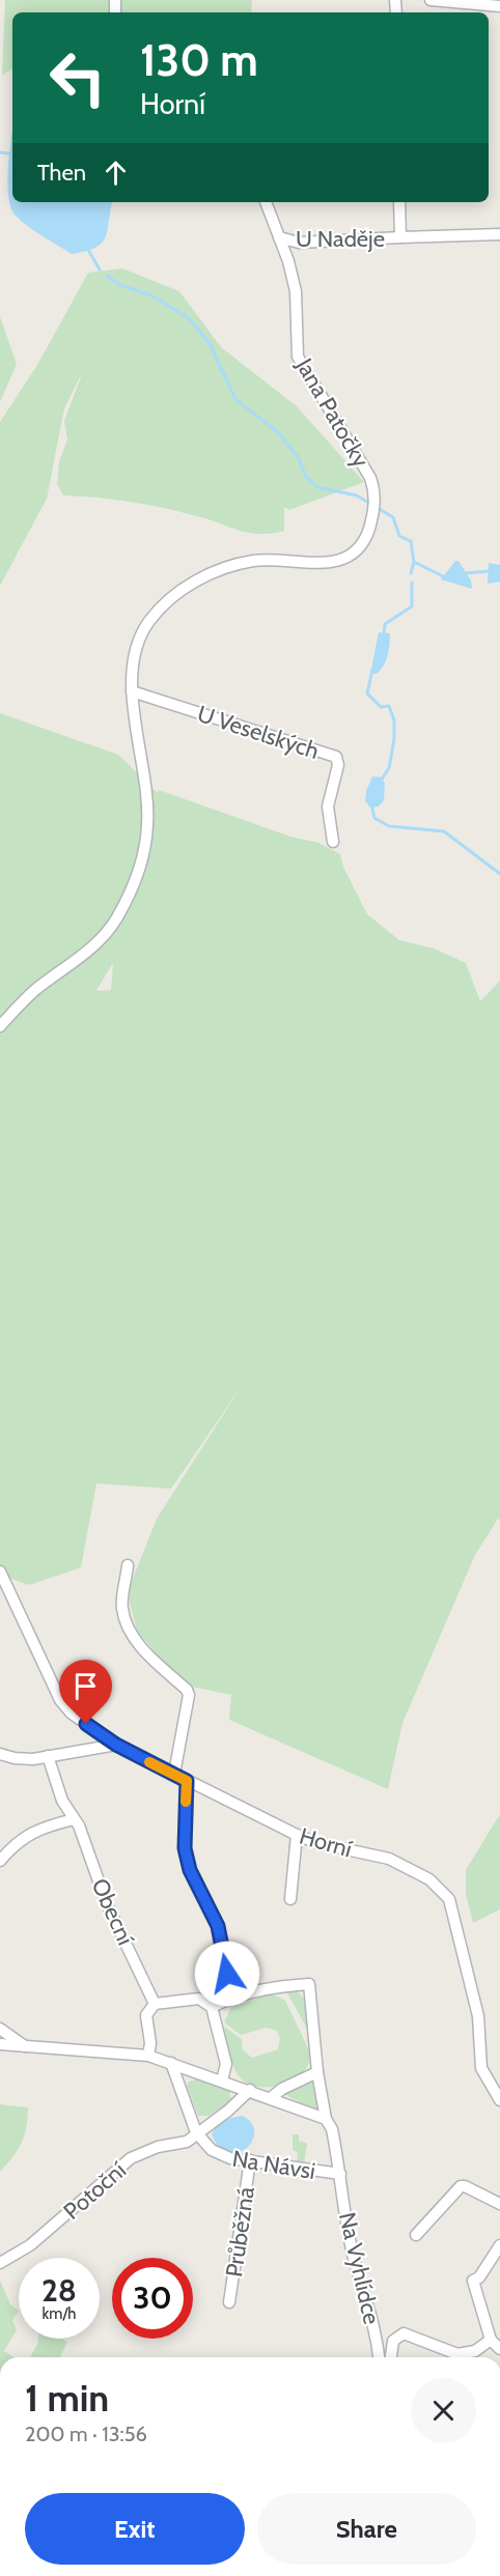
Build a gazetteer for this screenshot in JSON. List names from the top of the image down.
{
  "streets": {
    "street": [
      "U Naděje",
      "Jana Patočky",
      "U Veselských",
      "Horní",
      "Obecní",
      "Na Návsi",
      "Potoční",
      "Průběžná",
      "Na Vyhlídce"
    ]
  },
  "crossings": [
    ["U Naděje", "Jana Patočky"],
    ["Jana Patočky", "U Veselských"],
    ["Na Návsi", "Potoční"],
    ["Na Návsi", "Průběžná"],
    ["Na Návsi", "Na Vyhlídce"]
  ],
  "page": {
    "turn": ["130 m", "Horní"],
    "then": "Then",
    "speed": "28 km/h",
    "limit": "30",
    "heading": ["1 min", "200 m · 13:56"],
    "buttons": ["Exit", "Share"]
  }
}
